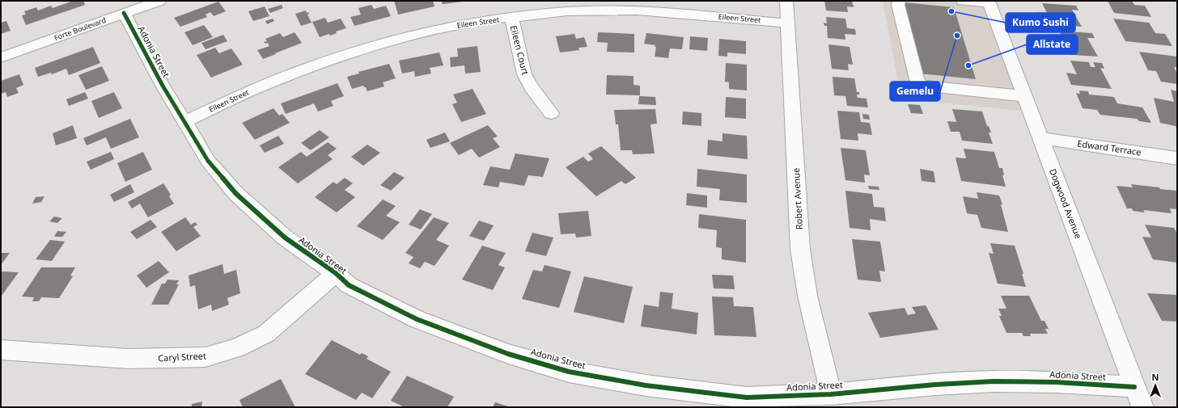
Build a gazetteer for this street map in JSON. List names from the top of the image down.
{
  "streets": {
    "street": [
      "Eileen Street",
      "Forte Boulevard",
      "Eileen Court",
      "Adonia Street",
      "Edward Terrace",
      "Robert Avenue",
      "Dogwood Avenue",
      "Caryl Street"
    ]
  },
  "crossings": [
    ["Eileen Street", "Eileen Court"],
    ["Eileen Street", "Adonia Street"],
    ["Eileen Street", "Robert Avenue"],
    ["Forte Boulevard", "Adonia Street"],
    ["Adonia Street", "Robert Avenue"],
    ["Adonia Street", "Dogwood Avenue"],
    ["Adonia Street", "Caryl Street"],
    ["Edward Terrace", "Dogwood Avenue"]
  ],
  "places": ["Kumo Sushi", "Gemelu", "Allstate"],
  "north": "top"
}
